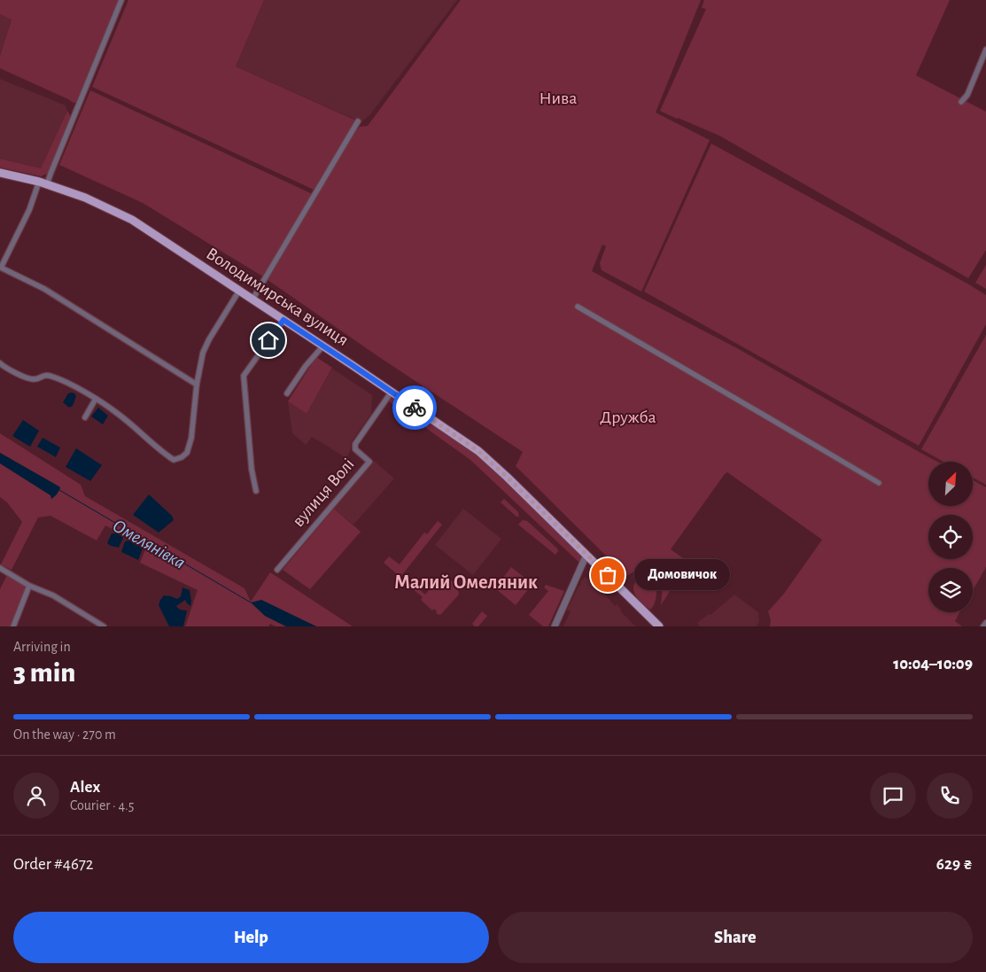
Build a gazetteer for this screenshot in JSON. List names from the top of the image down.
{
  "streets": {
    "main road": ["Володимирська вулиця"],
    "street": ["вулиця Волі"]
  },
  "crossings": [
    ["Володимирська вулиця", "вулиця Волі"]
  ],
  "districts": ["Малий Омеляник"],
  "water": ["Омелянівка"],
  "parks": ["Нива", "Дружба"],
  "places": ["Домовичок"],
  "north": "top right",
  "page": {
    "bubble": "Домовичок",
    "heading": ["3 min", "Arriving in", "10:04–10:09"],
    "panel": [
      "Alex",
      "Courier · 4.5",
      "Order #4672",
      "629 ₴"
    ],
    "bar": "On the way · 270 m",
    "buttons": ["Help", "Share"]
  }
}
